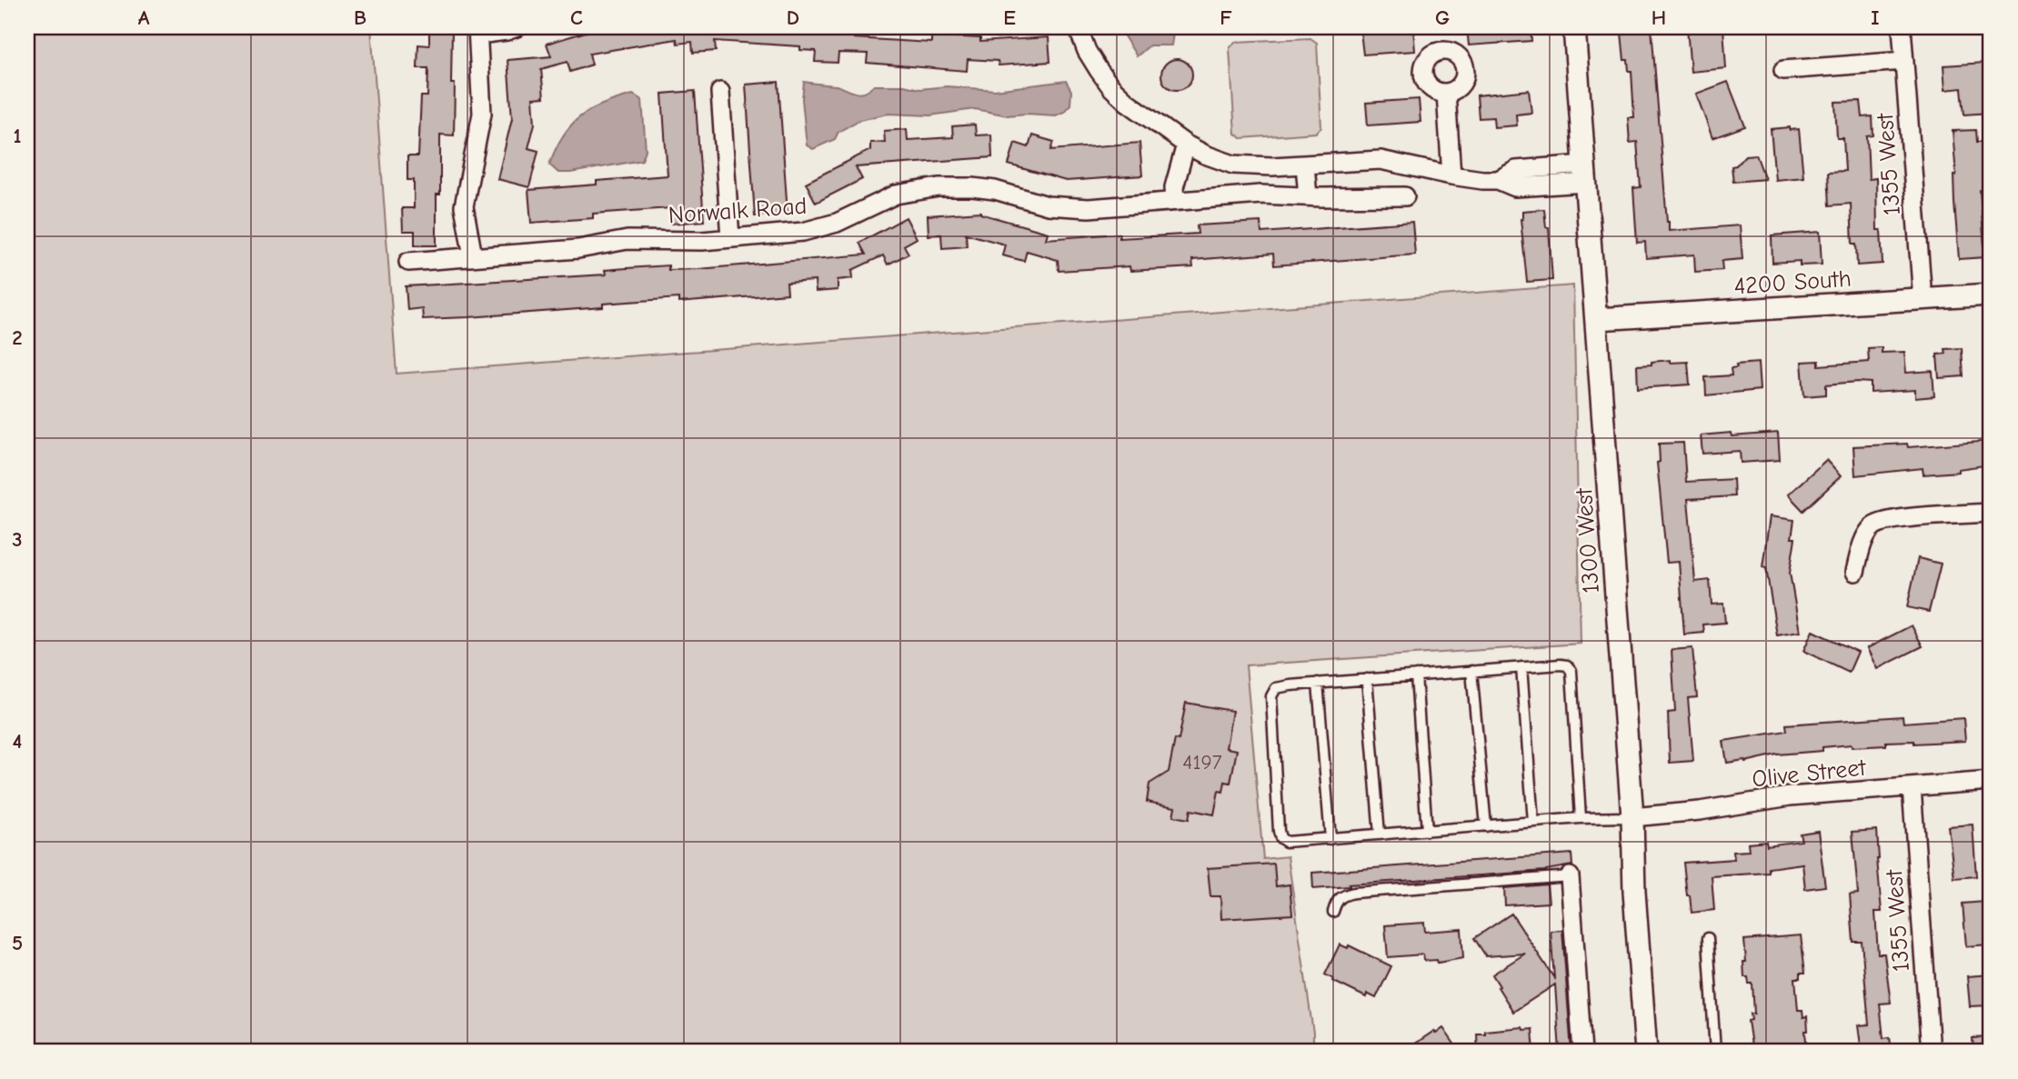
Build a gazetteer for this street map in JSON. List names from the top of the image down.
{
  "streets": {
    "street": [
      "1355 West",
      "Norwalk Road",
      "4200 South",
      "1300 West",
      "Olive Street"
    ]
  },
  "crossings": [
    ["1355 West", "4200 South"],
    ["1355 West", "Olive Street"],
    ["4200 South", "1300 West"],
    ["1300 West", "Olive Street"]
  ],
  "house_numbers": ["4197"],
  "grid": {
    "columns": [
      "A",
      "B",
      "C",
      "D",
      "E",
      "F",
      "G",
      "H",
      "I"
    ],
    "rows": [
      "1",
      "2",
      "3",
      "4",
      "5"
    ]
  }
}
